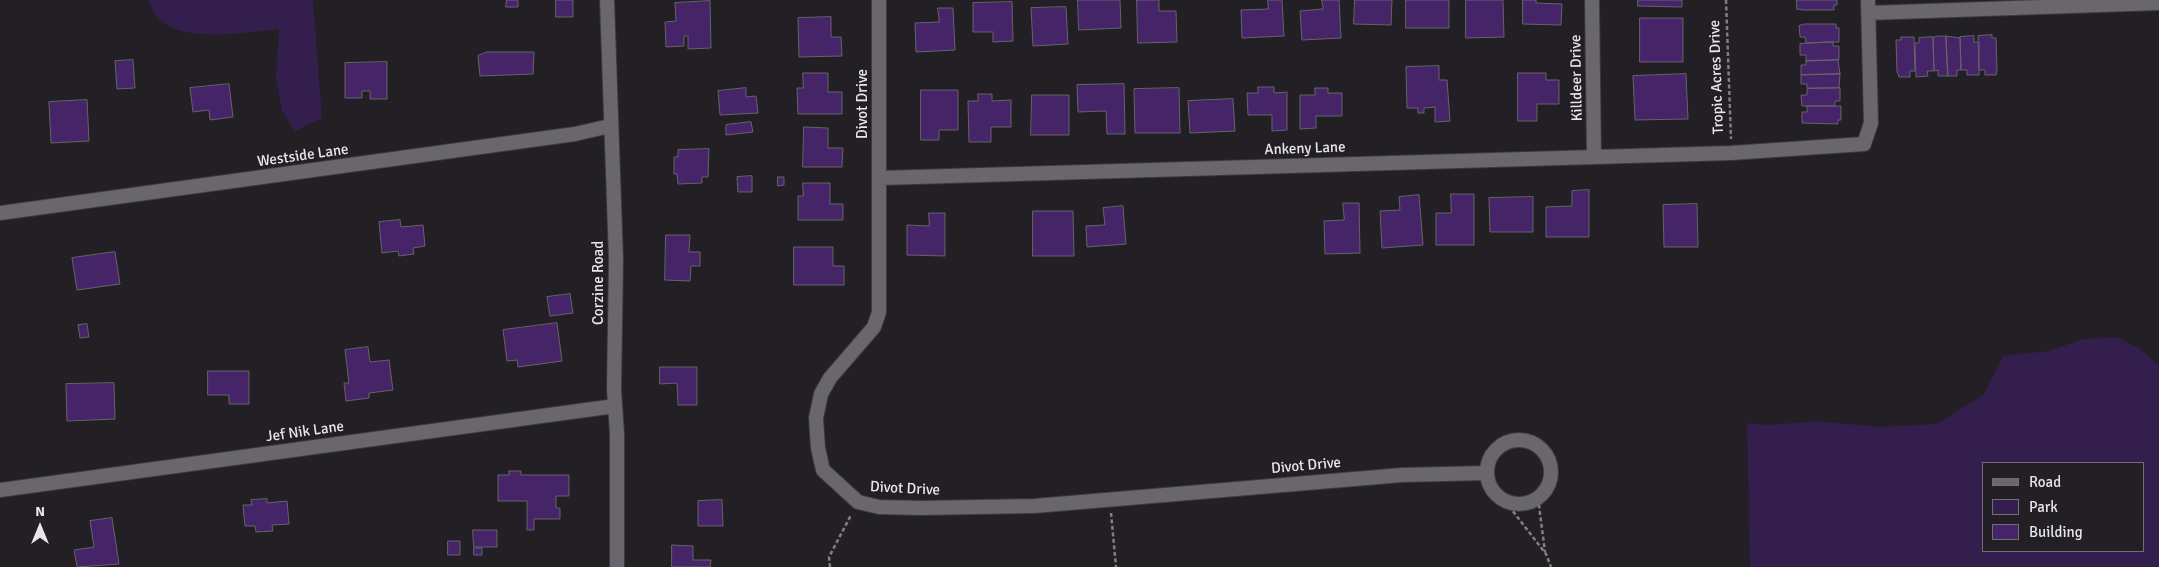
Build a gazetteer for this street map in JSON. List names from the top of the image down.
{
  "streets": {
    "street": [
      "Killdeer Drive",
      "Divot Drive",
      "Ankeny Lane",
      "Westside Lane",
      "Corzine Road",
      "Jef Nik Lane"
    ],
    "path": ["Tropic Acres Drive"]
  },
  "crossings": [
    ["Tropic Acres Drive", "Ankeny Lane"],
    ["Killdeer Drive", "Ankeny Lane"],
    ["Divot Drive", "Ankeny Lane"],
    ["Westside Lane", "Corzine Road"],
    ["Corzine Road", "Jef Nik Lane"]
  ],
  "legend": ["Road", "Park", "Building"],
  "north": "top"
}
